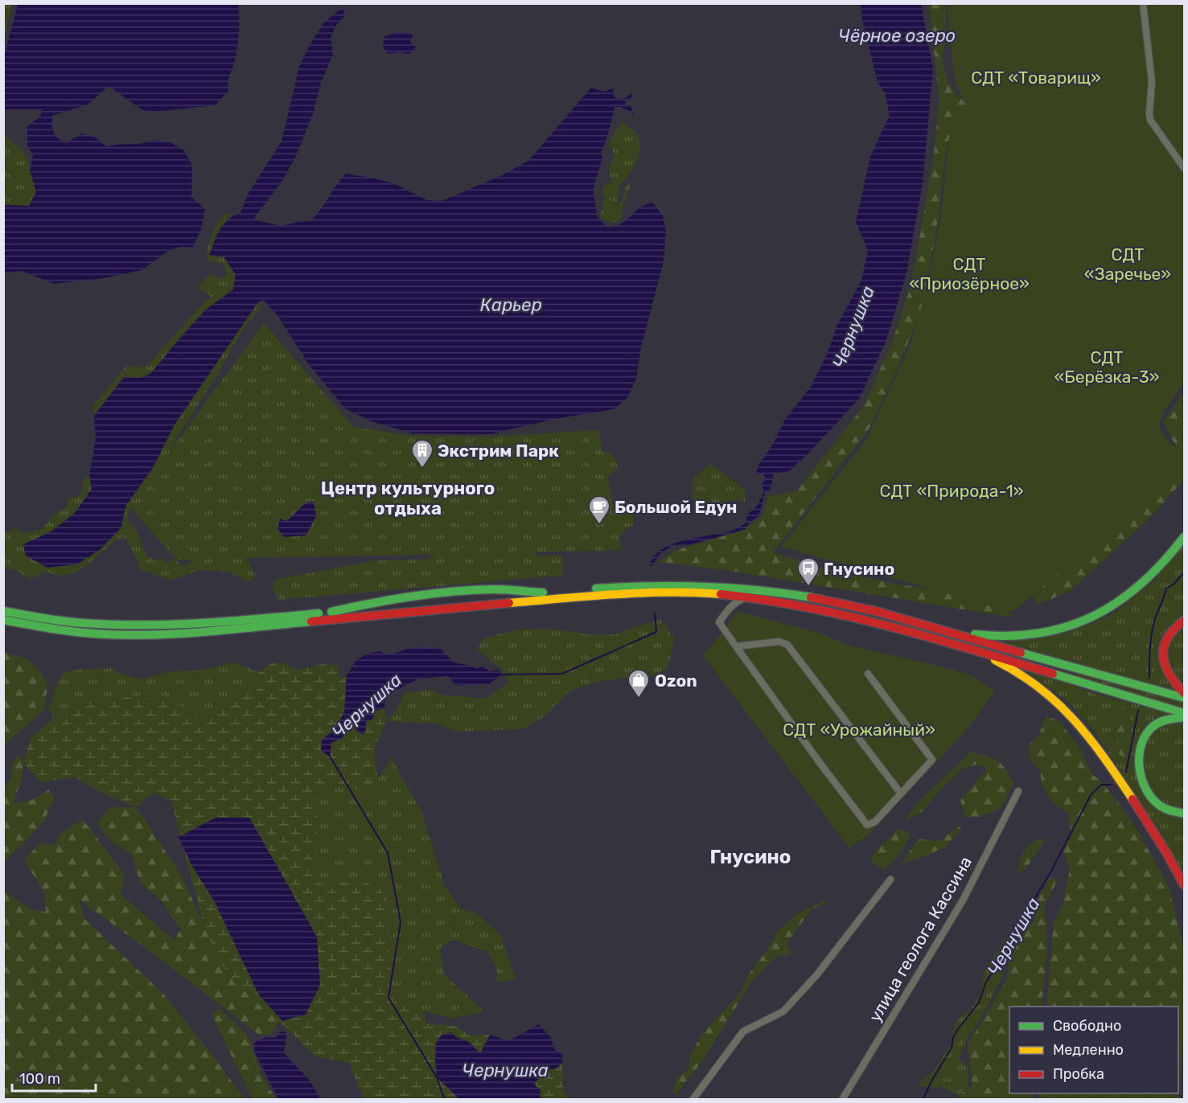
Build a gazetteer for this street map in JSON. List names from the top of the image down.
{
  "streets": {
    "street": ["улица геолога Кассина"]
  },
  "districts": ["Центр культурного отдыха", "Гнусино"],
  "water": ["Чёрное озеро", "Карьер", "Чернушка"],
  "parks": [
    "СДТ «Товарищ»",
    "СДТ «Заречье»",
    "СДТ «Приозёрное»",
    "СДТ «Берёзка-3»",
    "СДТ «Природа-1»",
    "СДТ «Урожайный»"
  ],
  "places": {
    "building": ["Экстрим Парк"],
    "cafe": ["Большой Едун"],
    "bus stop": ["Гнусино"],
    "shop": ["Ozon"]
  },
  "legend": ["Свободно", "Медленно", "Пробка"],
  "scale_bar": "100 m"
}
